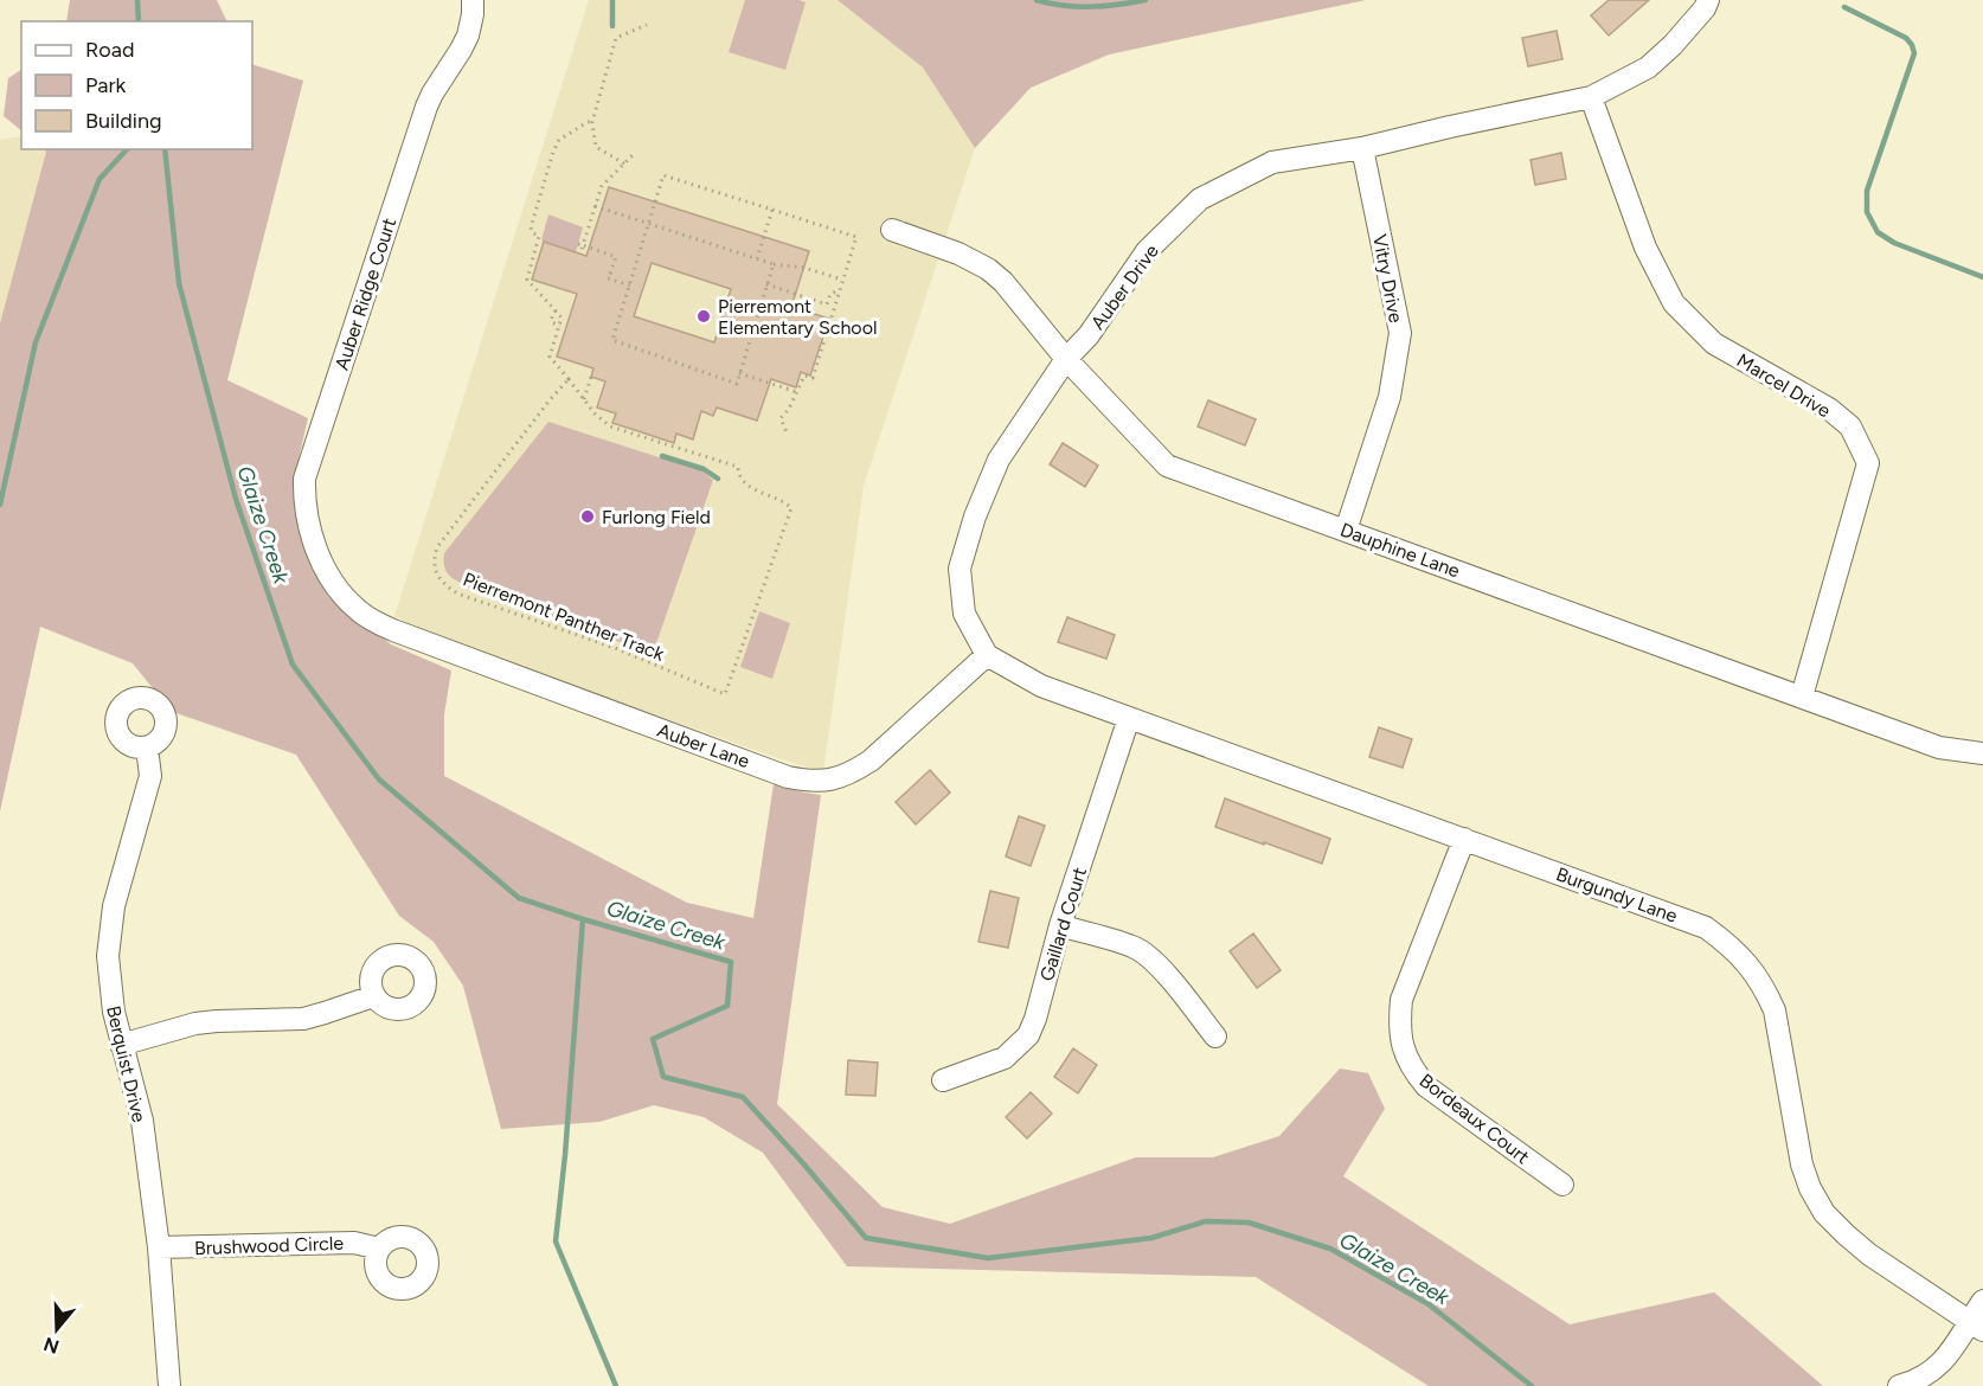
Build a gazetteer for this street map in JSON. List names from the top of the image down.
{
  "streets": {
    "street": [
      "Vitry Drive",
      "Auber Drive",
      "Auber Ridge Court",
      "Marcel Drive",
      "Dauphine Lane",
      "Auber Lane",
      "Burgundy Lane",
      "Gaillard Court",
      "Berquist Drive",
      "Bordeaux Court",
      "Brushwood Circle"
    ],
    "path": ["Pierremont Panther Track"]
  },
  "crossings": [
    ["Vitry Drive", "Auber Drive"],
    ["Vitry Drive", "Dauphine Lane"],
    ["Auber Drive", "Marcel Drive"],
    ["Auber Drive", "Dauphine Lane"],
    ["Auber Drive", "Auber Lane"],
    ["Auber Drive", "Burgundy Lane"],
    ["Auber Ridge Court", "Auber Lane"],
    ["Marcel Drive", "Dauphine Lane"],
    ["Auber Lane", "Burgundy Lane"],
    ["Burgundy Lane", "Gaillard Court"],
    ["Burgundy Lane", "Bordeaux Court"],
    ["Berquist Drive", "Brushwood Circle"]
  ],
  "water": ["Glaize Creek"],
  "places": ["Pierremont Elementary School", "Furlong Field"],
  "legend": ["Road", "Park", "Building"],
  "north": "bottom"
}
